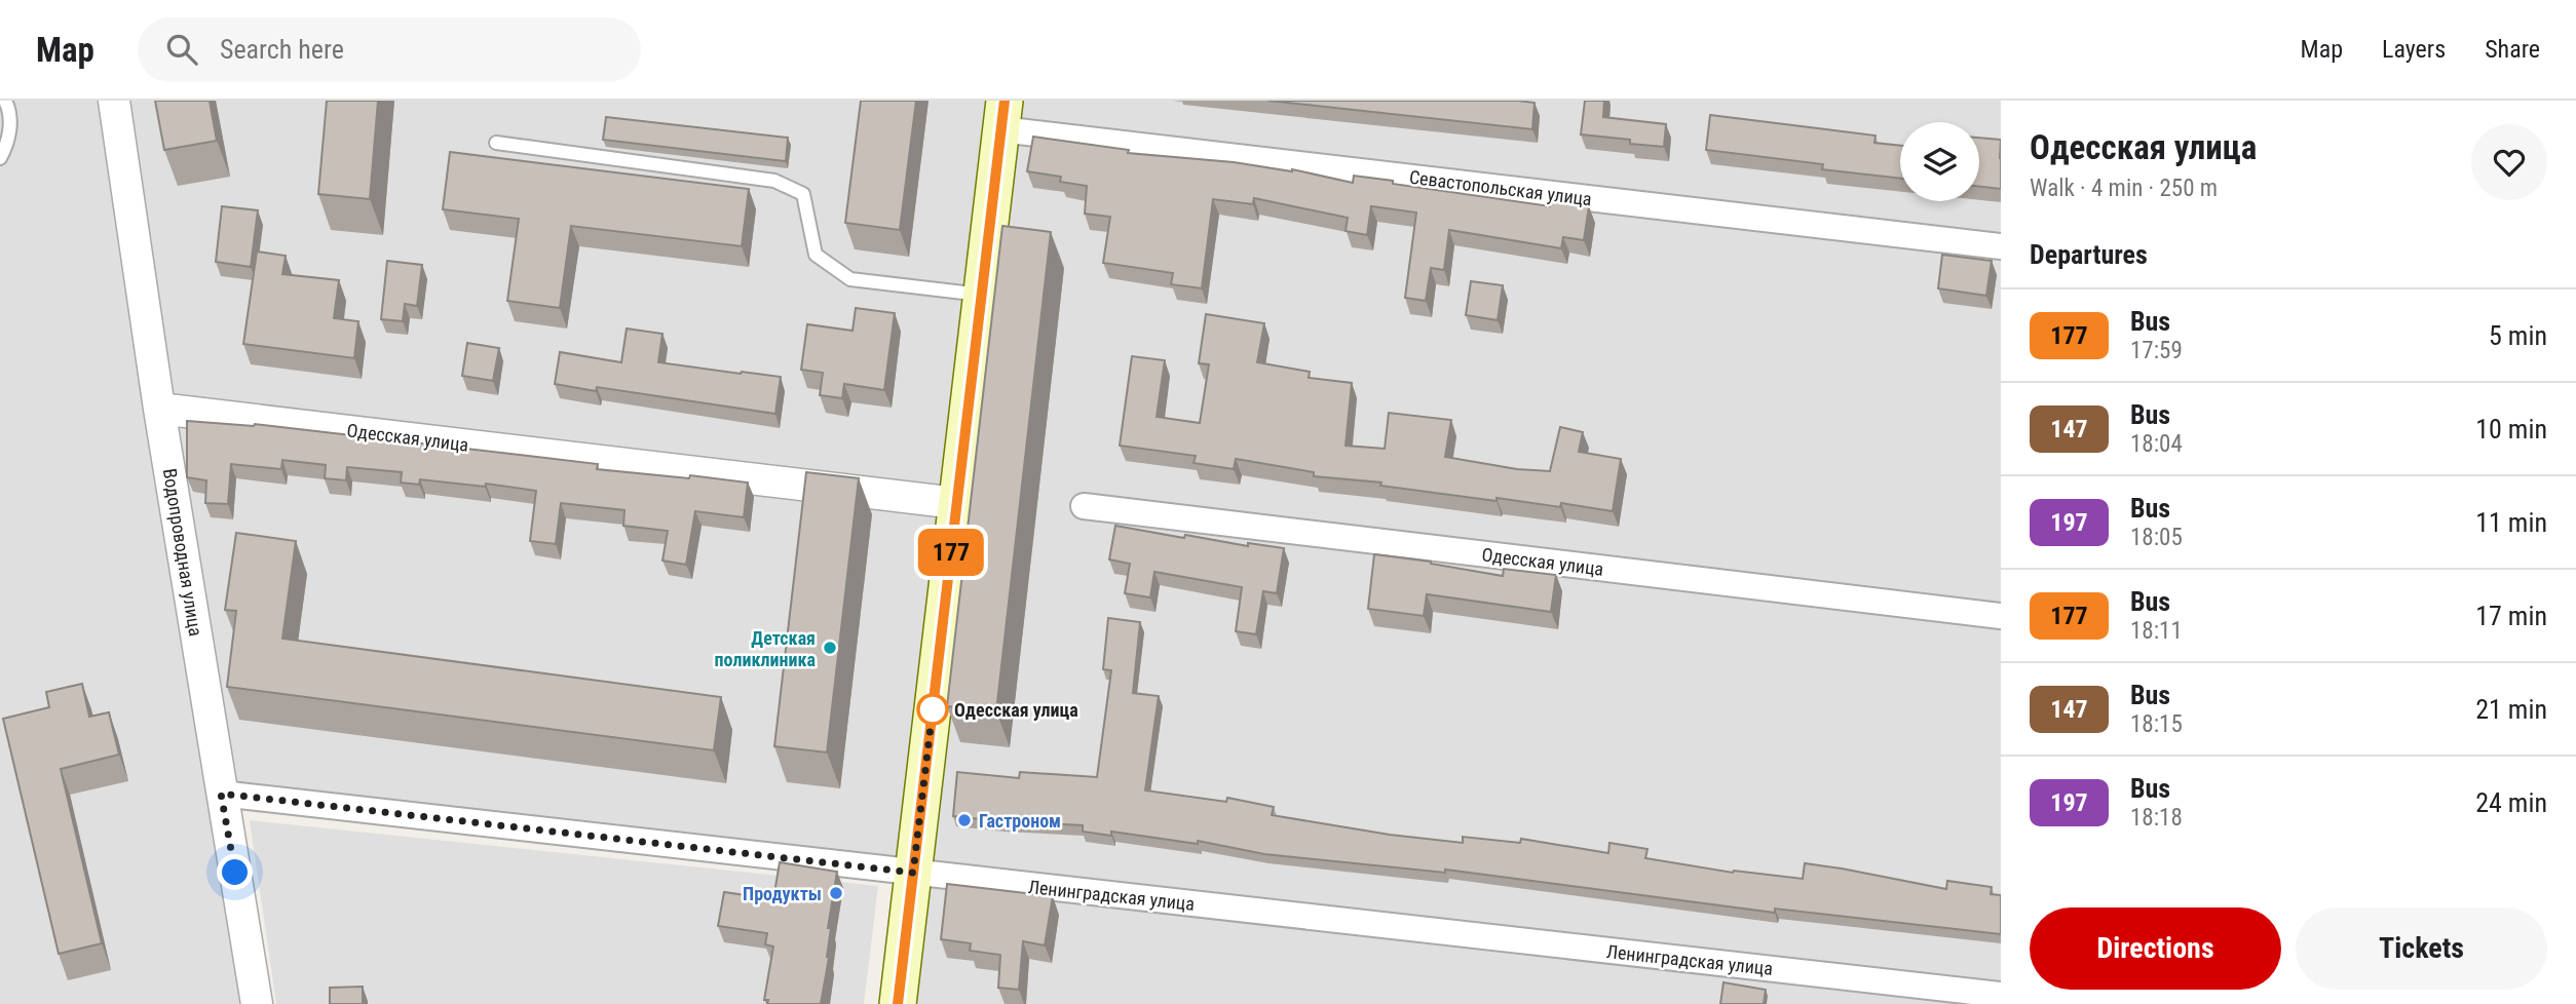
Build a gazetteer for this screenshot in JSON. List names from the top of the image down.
{
  "streets": {
    "street": [
      "Севастопольская улица",
      "Одесская улица",
      "Водопроводная улица",
      "Ленинградская улица"
    ]
  },
  "crossings": [
    ["Одесская улица", "Водопроводная улица"],
    ["Водопроводная улица", "Ленинградская улица"]
  ],
  "places": [
    "Детская поликлиника",
    "Одесская улица",
    "Гастроном",
    "Продукты"
  ],
  "lines": ["bus line 177"],
  "page": {
    "header": "Map",
    "search": "Search here",
    "nav": ["Map", "Layers", "Share"],
    "on_map": "177",
    "heading": [
      ["Одесская улица", "Walk · 4 min · 250 m"],
      "Departures"
    ],
    "list": [
      {
        "mark": "177",
        "name": "Bus",
        "note": "17:59",
        "value": "5 min"
      },
      {
        "mark": "147",
        "name": "Bus",
        "note": "18:04",
        "value": "10 min"
      },
      {
        "mark": "197",
        "name": "Bus",
        "note": "18:05",
        "value": "11 min"
      },
      {
        "mark": "177",
        "name": "Bus",
        "note": "18:11",
        "value": "17 min"
      },
      {
        "mark": "147",
        "name": "Bus",
        "note": "18:15",
        "value": "21 min"
      },
      {
        "mark": "197",
        "name": "Bus",
        "note": "18:18",
        "value": "24 min"
      }
    ],
    "buttons": ["Directions", "Tickets"]
  }
}
